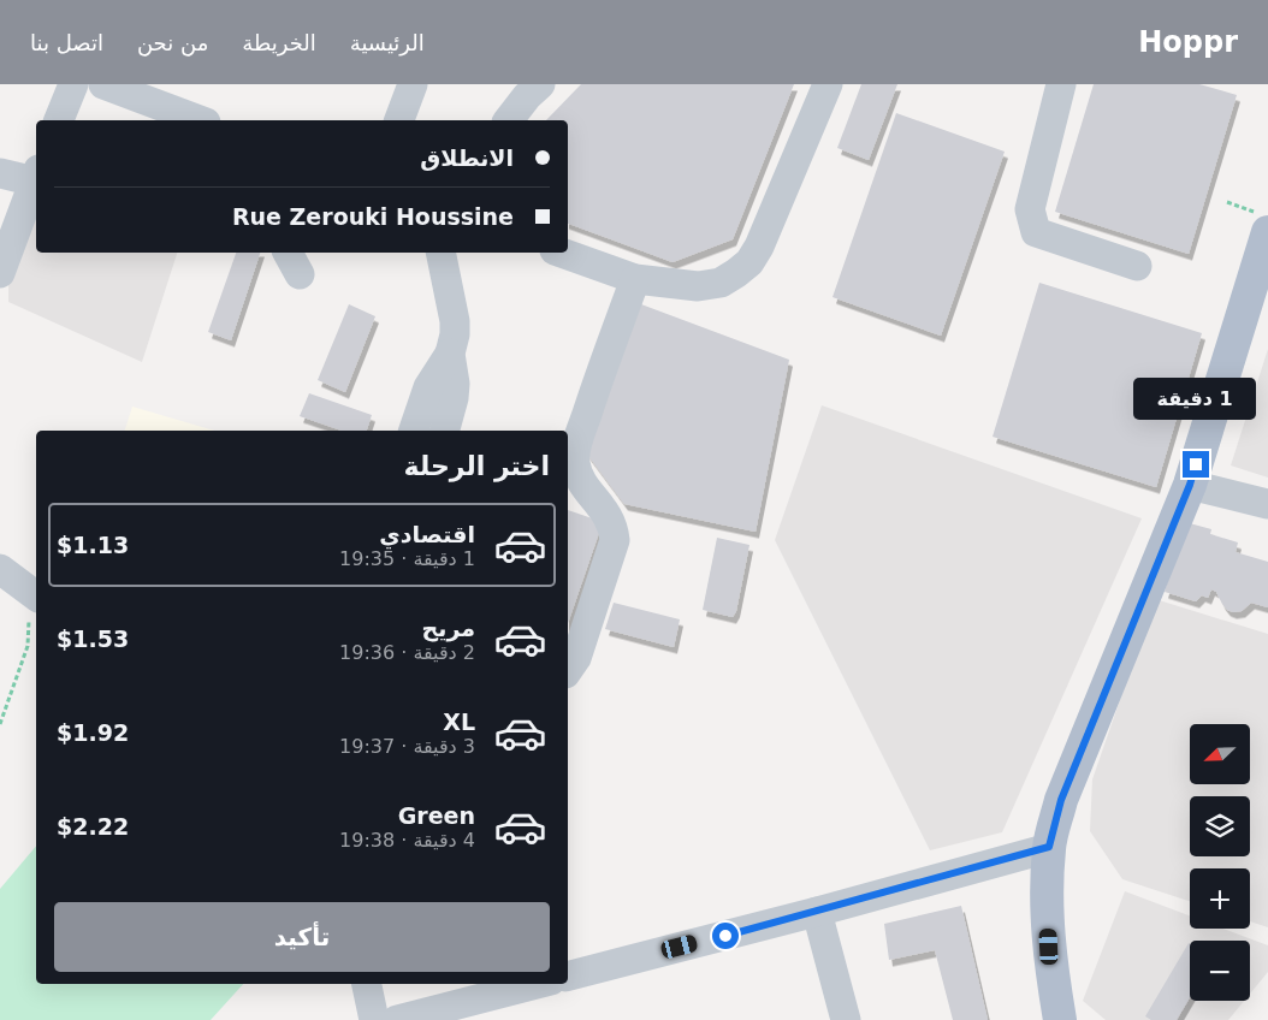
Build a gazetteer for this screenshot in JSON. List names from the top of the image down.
{
  "north": "bottom left",
  "page": {
    "header": "Hoppr",
    "nav": [
      "الرئيسية",
      "الخريطة",
      "من نحن",
      "اتصل بنا"
    ],
    "banner": ["الانطلاق", "Rue Zerouki Houssine"],
    "bubble": "1 دقيقة",
    "heading": "اختر الرحلة",
    "list": [
      {
        "name": "اقتصادي",
        "note": "1 دقيقة · 19:35",
        "value": "$1.13"
      },
      {
        "name": "مريح",
        "note": "2 دقيقة · 19:36",
        "value": "$1.53"
      },
      {
        "name": "XL",
        "note": "3 دقيقة · 19:37",
        "value": "$1.92"
      },
      {
        "name": "Green",
        "note": "4 دقيقة · 19:38",
        "value": "$2.22"
      }
    ],
    "map_buttons": ["+", "−"],
    "buttons": "تأكيد"
  }
}
